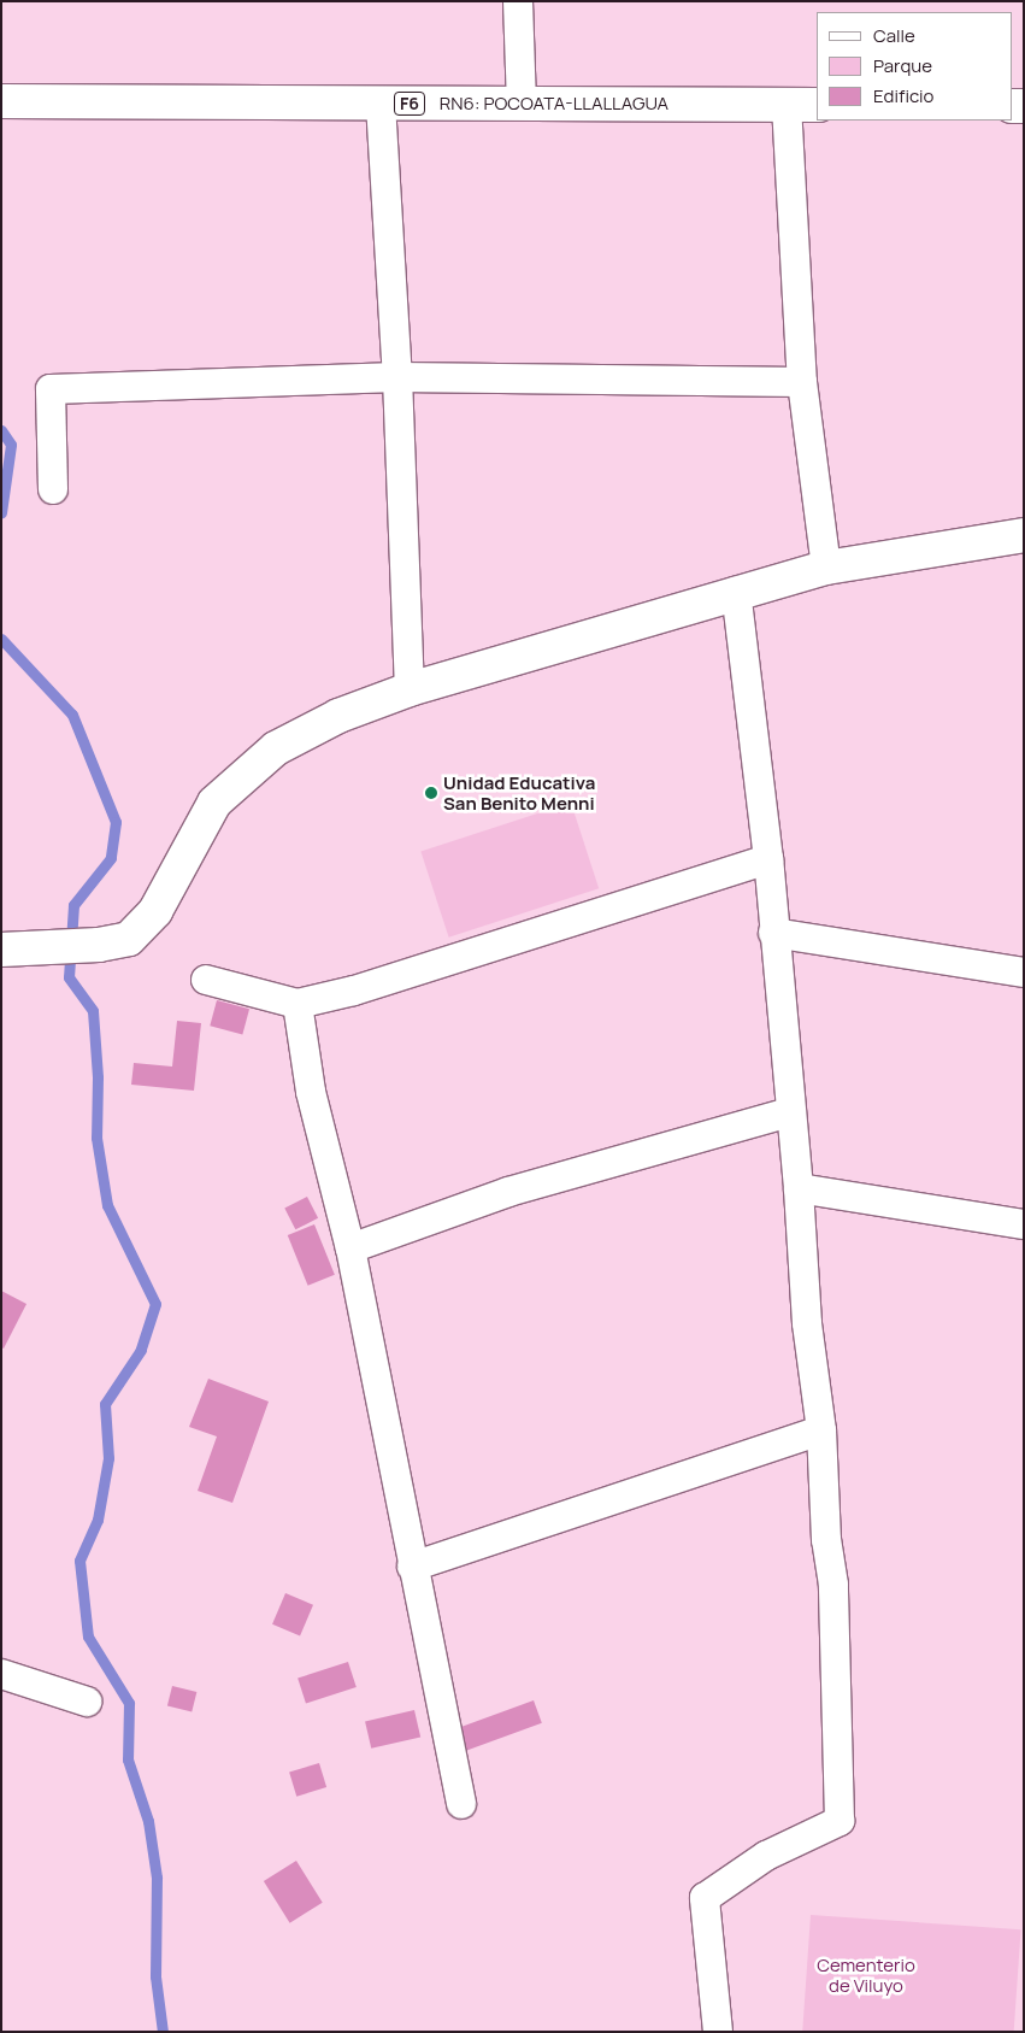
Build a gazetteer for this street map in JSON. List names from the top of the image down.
{
  "streets": {
    "main road": ["F6", "RN6: POCOATA-LLALLAGUA"]
  },
  "parks": ["Cementerio de Viluyo"],
  "places": ["Unidad Educativa San Benito Menni"],
  "legend": ["Calle", "Parque", "Edificio"]
}
